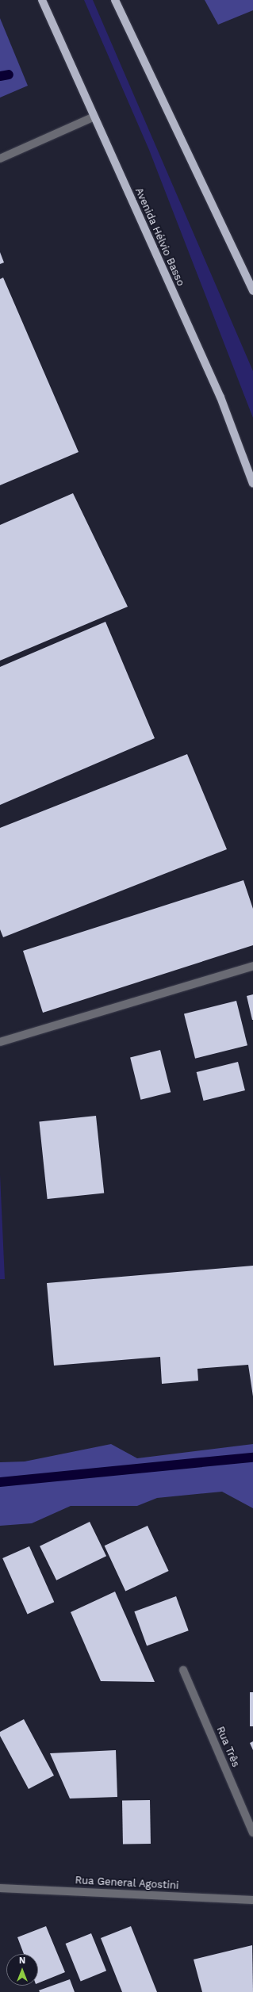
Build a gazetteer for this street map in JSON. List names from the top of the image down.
{
  "streets": {
    "main road": ["Avenida Hélvio Basso"],
    "street": ["Rua Três", "Rua General Agostini"]
  },
  "north": "top"
}
